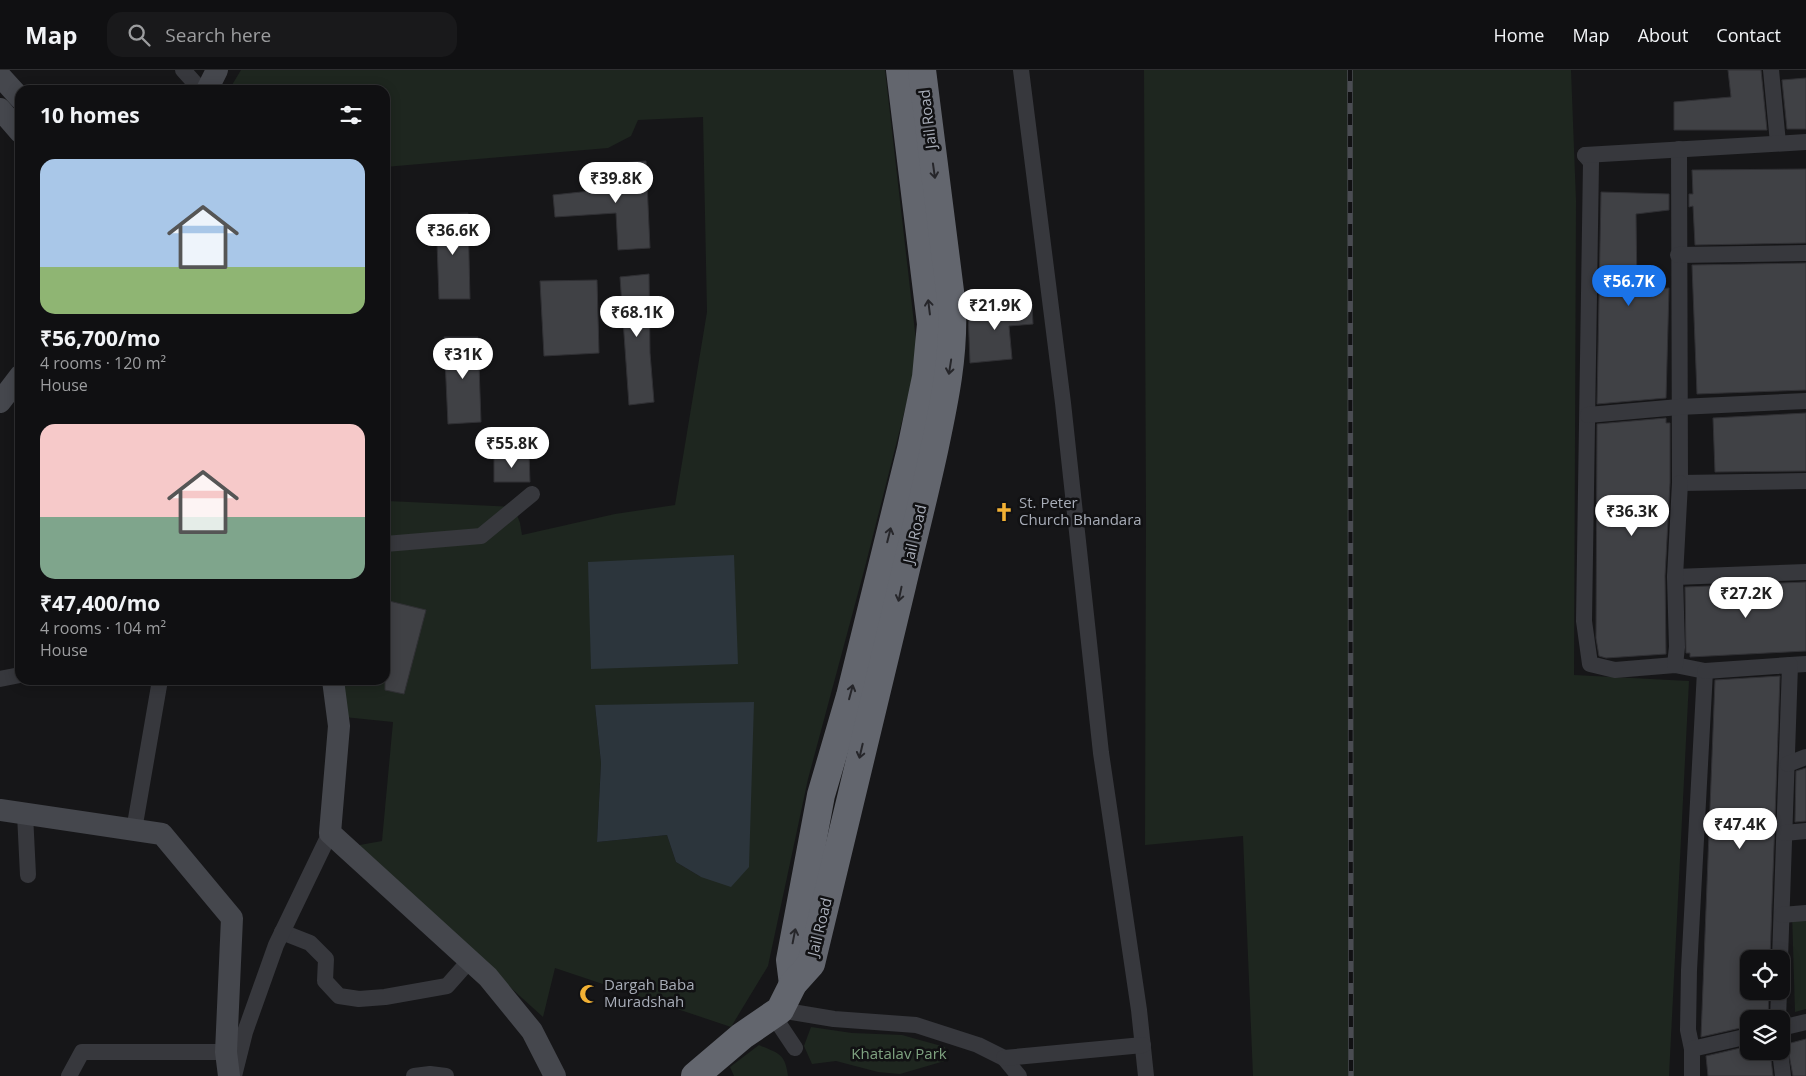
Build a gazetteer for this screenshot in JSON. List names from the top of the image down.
{
  "streets": {
    "highway": ["Jail Road"]
  },
  "parks": ["Khatalav Park"],
  "places": {
    "church": ["St. Peter Church Bhandara"],
    "mosque": ["Dargah Baba Muradshah"]
  },
  "page": {
    "header": "Map",
    "search": "Search here",
    "nav": [
      "Home",
      "Map",
      "About",
      "Contact"
    ],
    "heading": "10 homes",
    "list": [
      {
        "name": "₹56,700/mo",
        "note": "4 rooms · 120 m² · House"
      },
      {
        "name": "₹47,400/mo",
        "note": "4 rooms · 104 m² · House"
      }
    ],
    "price": [
      "₹39.8K",
      "₹36.6K",
      "₹56.7K",
      "₹21.9K",
      "₹68.1K",
      "₹31K",
      "₹55.8K",
      "₹36.3K",
      "₹27.2K",
      "₹47.4K"
    ]
  }
}
